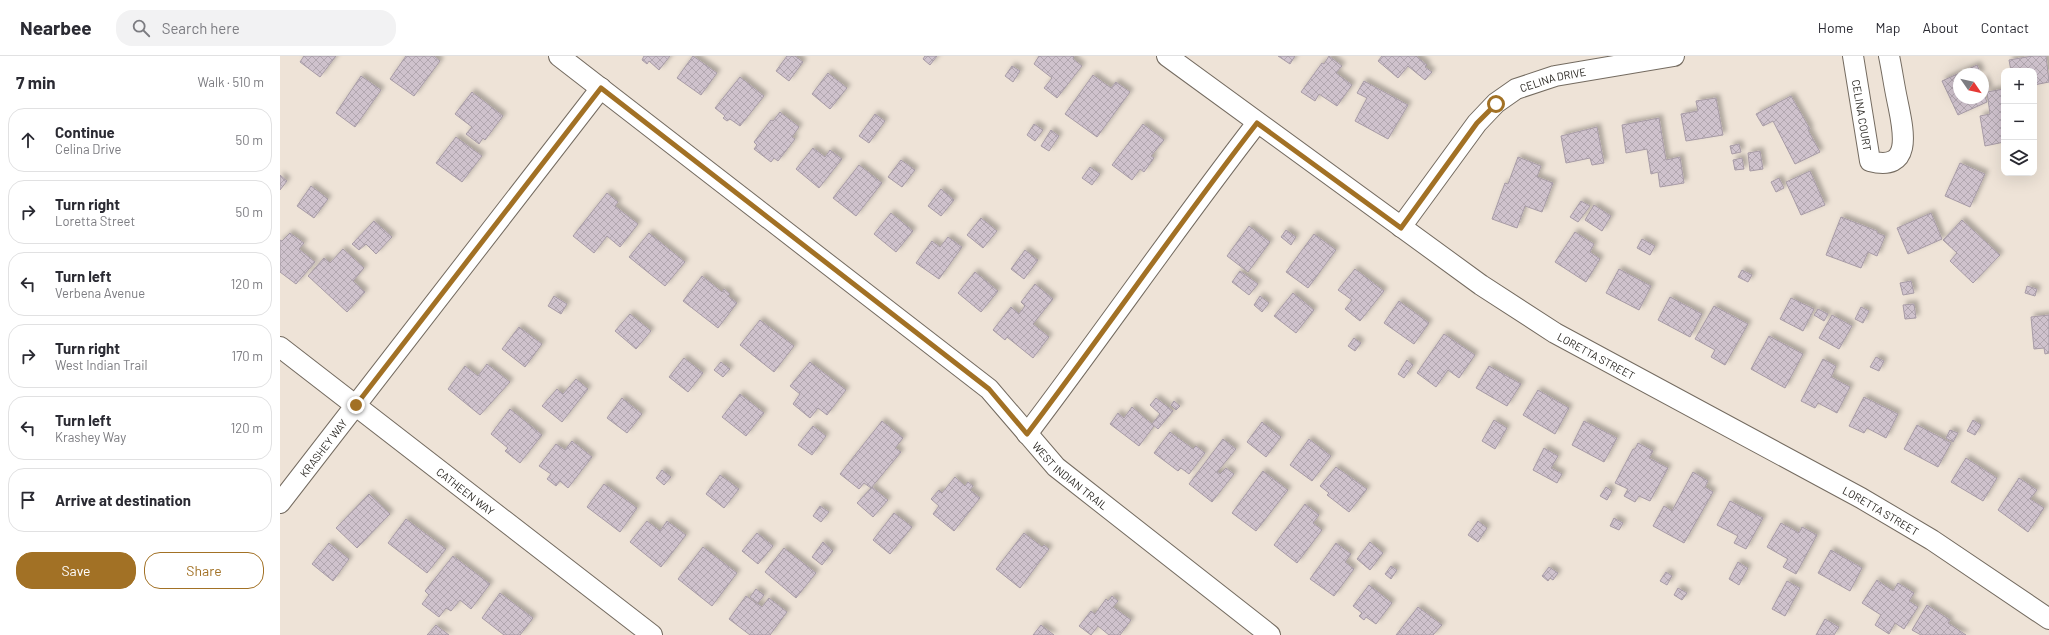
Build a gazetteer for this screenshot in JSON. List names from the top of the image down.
{
  "streets": {
    "street": [
      "CELINA DRIVE",
      "CELINA COURT",
      "LORETTA STREET",
      "KRASHEY WAY",
      "WEST INDIAN TRAIL",
      "CATHEEN WAY"
    ]
  },
  "crossings": [
    ["CELINA DRIVE", "LORETTA STREET"],
    ["KRASHEY WAY", "WEST INDIAN TRAIL"],
    ["KRASHEY WAY", "CATHEEN WAY"]
  ],
  "north": "bottom right",
  "page": {
    "header": "Nearbee",
    "search": "Search here",
    "nav": [
      "Home",
      "Map",
      "About",
      "Contact"
    ],
    "heading": ["7 min", "Walk · 510 m"],
    "map_buttons": ["+", "−"],
    "list": [
      ["Continue", "Celina Drive", "50 m"],
      ["Turn right", "Loretta Street", "50 m"],
      ["Turn left", "Verbena Avenue", "120 m"],
      ["Turn right", "West Indian Trail", "170 m"],
      ["Turn left", "Krashey Way", "120 m"],
      "Arrive at destination"
    ],
    "buttons": ["Save", "Share"]
  }
}
